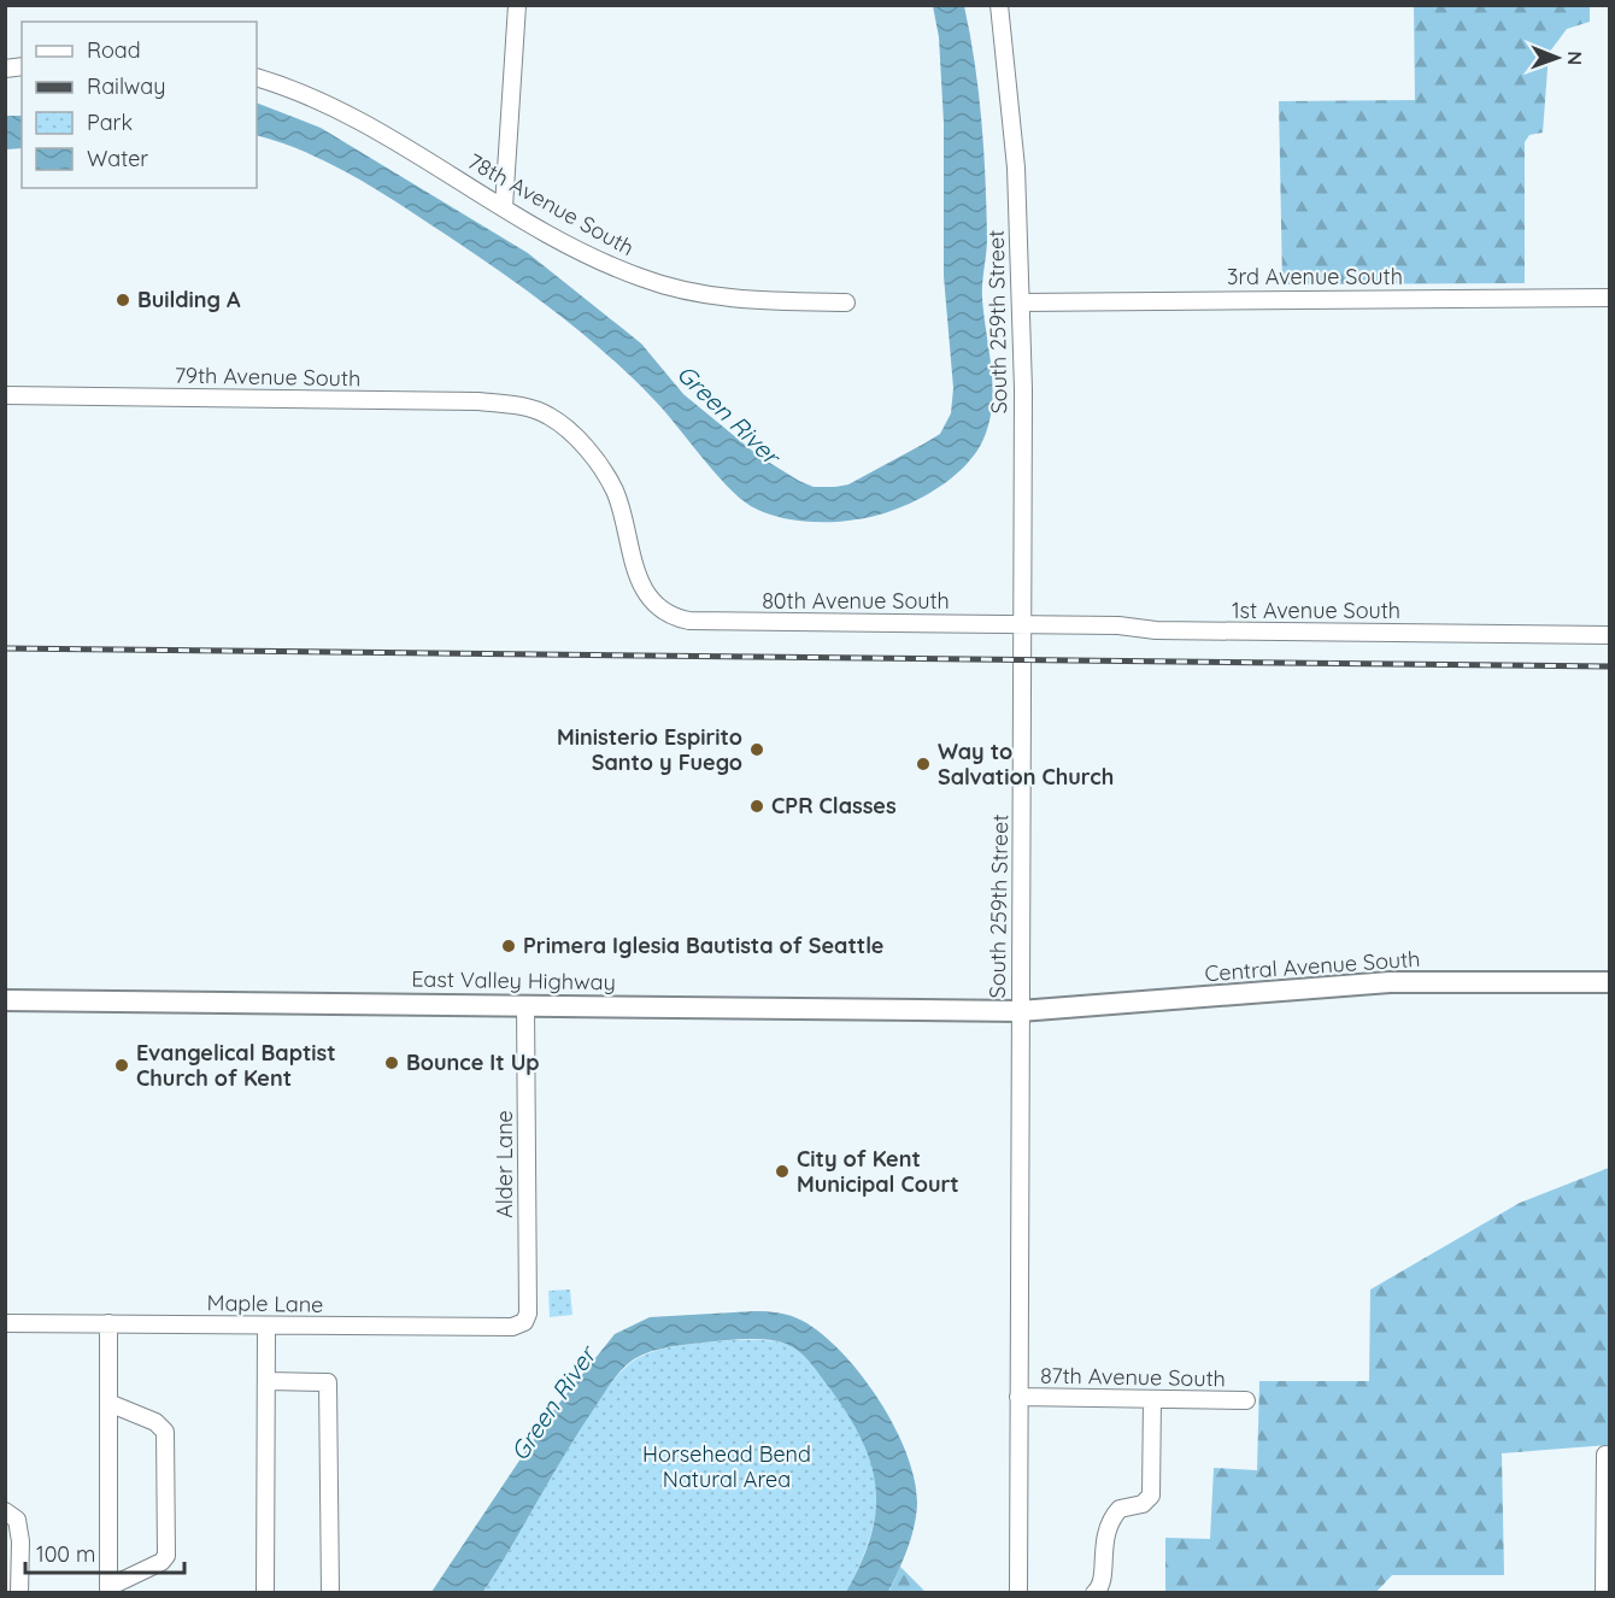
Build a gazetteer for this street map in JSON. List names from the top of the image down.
{
  "streets": {
    "main road": ["Central Avenue South", "East Valley Highway"],
    "street": [
      "78th Avenue South",
      "3rd Avenue South",
      "South 259th Street",
      "79th Avenue South",
      "80th Avenue South",
      "1st Avenue South",
      "Alder Lane",
      "Maple Lane",
      "87th Avenue South"
    ]
  },
  "crossings": [
    ["3rd Avenue South", "South 259th Street"],
    ["South 259th Street", "80th Avenue South"],
    ["South 259th Street", "1st Avenue South"],
    ["South 259th Street", "Central Avenue South"],
    ["South 259th Street", "East Valley Highway"],
    ["South 259th Street", "87th Avenue South"],
    ["79th Avenue South", "80th Avenue South"],
    ["80th Avenue South", "1st Avenue South"],
    ["Central Avenue South", "East Valley Highway"],
    ["East Valley Highway", "Alder Lane"],
    ["Alder Lane", "Maple Lane"]
  ],
  "water": ["Green River"],
  "parks": ["Horsehead Bend Natural Area"],
  "places": [
    "Building A",
    "Ministerio Espirito Santo y Fuego",
    "Way to Salvation Church",
    "CPR Classes",
    "Primera Iglesia Bautista of Seattle",
    "Bounce It Up",
    "Evangelical Baptist Church of Kent",
    "City of Kent Municipal Court"
  ],
  "legend": [
    "Road",
    "Railway",
    "Park",
    "Water"
  ],
  "scale_bar": "100 m",
  "north": "right"
}
